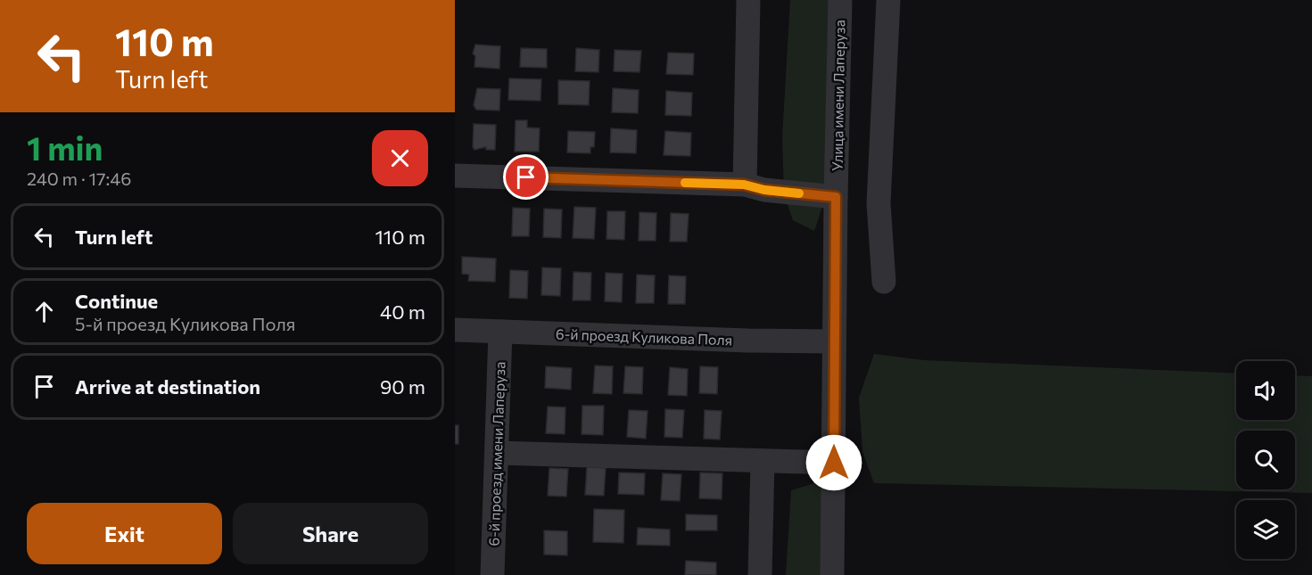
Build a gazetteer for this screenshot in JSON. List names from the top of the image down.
{
  "streets": {
    "street": ["Улица имени Лаперуза", "6-й проезд Куликова Поля", "6-й проезд имени Лаперуза"]
  },
  "crossings": [
    ["Улица имени Лаперуза", "6-й проезд Куликова Поля"],
    ["6-й проезд Куликова Поля", "6-й проезд имени Лаперуза"]
  ],
  "page": {
    "turn": ["110 m", "Turn left"],
    "heading": ["1 min", "240 m · 17:46"],
    "list": [
      {
        "name": "Turn left",
        "value": "110 m"
      },
      {
        "name": "Continue",
        "note": "5-й проезд Куликова Поля",
        "value": "40 m"
      },
      {
        "name": "Arrive at destination",
        "value": "90 m"
      }
    ],
    "buttons": ["Exit", "Share"]
  }
}
